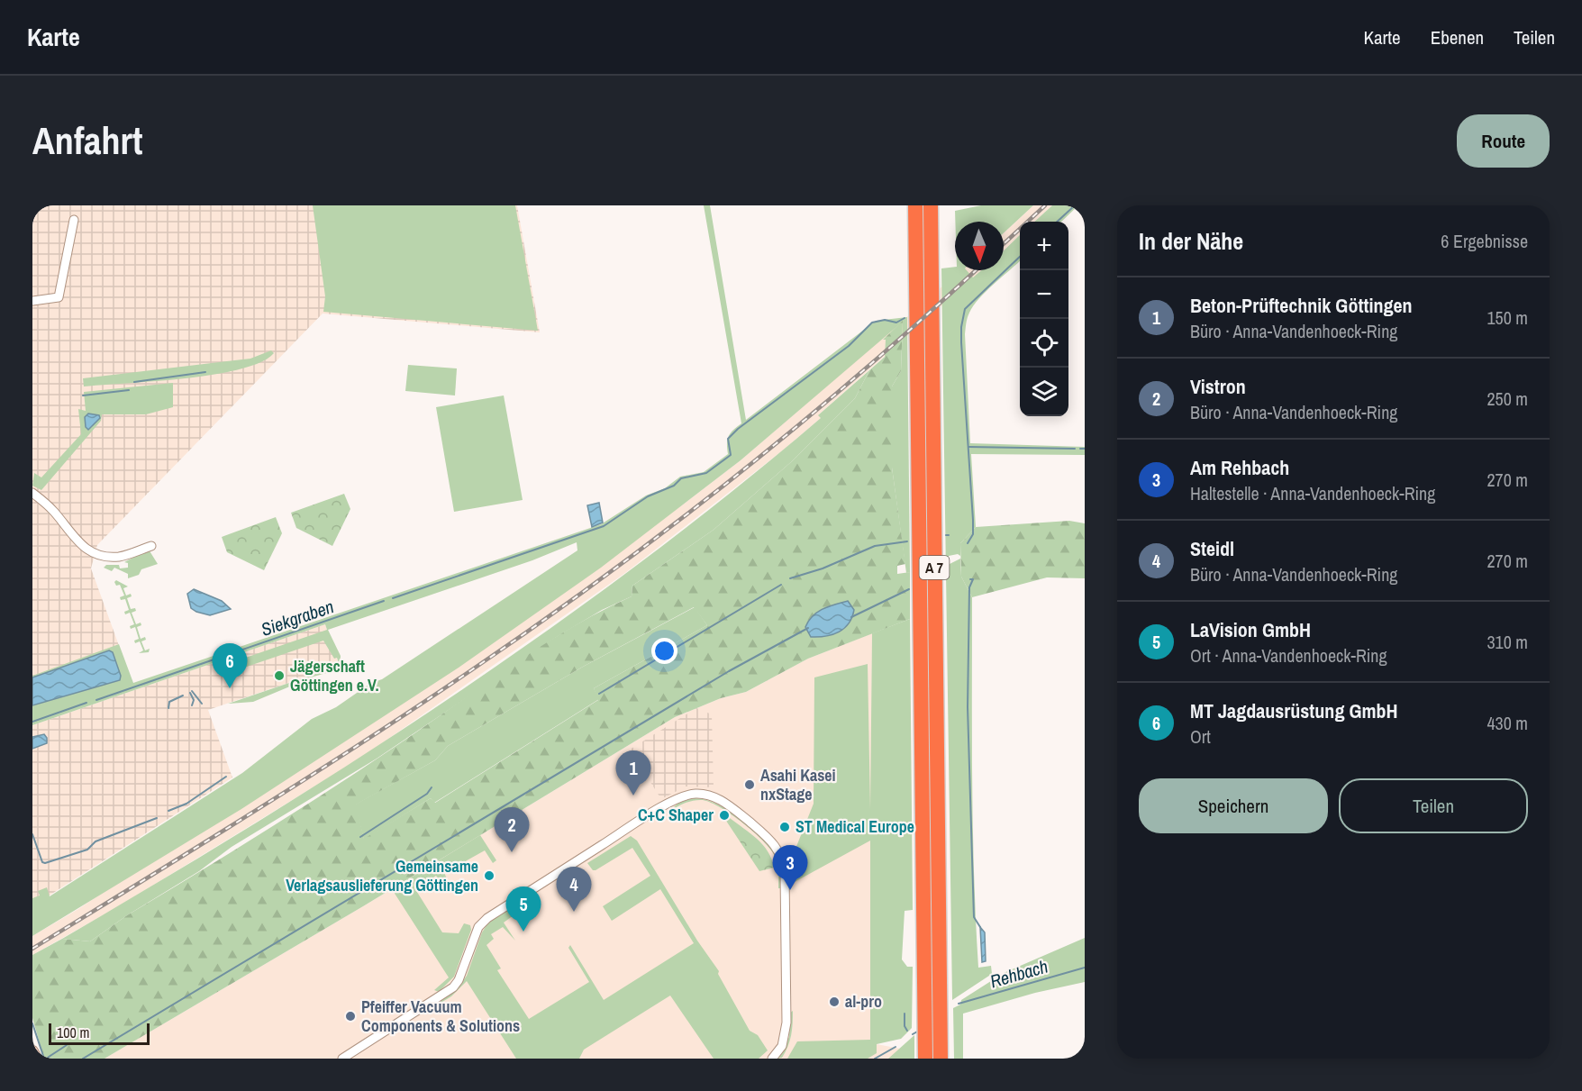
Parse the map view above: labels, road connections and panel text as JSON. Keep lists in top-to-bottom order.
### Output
{
  "streets": {
    "highway": ["A 7"]
  },
  "water": ["Siekgraben", "Rehbach"],
  "places": [
    "Jägerschaft Göttingen e.V.",
    "Asahi Kasei nxStage",
    "C+C Shaper",
    "ST Medical Europe",
    "Gemeinsame Verlagsauslieferung Göttingen",
    "al-pro",
    "Pfeiffer Vacuum Components & Solutions"
  ],
  "scale_bar": "100 m",
  "north": "bottom",
  "page": {
    "header": "Karte",
    "nav": ["Karte", "Ebenen", "Teilen"],
    "buttons": [
      "Route",
      ["Speichern", "Teilen"]
    ],
    "title": "Anfahrt",
    "heading": ["In der Nähe", "6 Ergebnisse"],
    "map_buttons": ["+", "−"],
    "list": [
      {
        "mark": "1",
        "name": "Beton-Prüftechnik Göttingen",
        "note": "Büro · Anna-Vandenhoeck-Ring",
        "value": "150 m"
      },
      {
        "mark": "2",
        "name": "Vistron",
        "note": "Büro · Anna-Vandenhoeck-Ring",
        "value": "250 m"
      },
      {
        "mark": "3",
        "name": "Am Rehbach",
        "note": "Haltestelle · Anna-Vandenhoeck-Ring",
        "value": "270 m"
      },
      {
        "mark": "4",
        "name": "Steidl",
        "note": "Büro · Anna-Vandenhoeck-Ring",
        "value": "270 m"
      },
      {
        "mark": "5",
        "name": "LaVision GmbH",
        "note": "Ort · Anna-Vandenhoeck-Ring",
        "value": "310 m"
      },
      {
        "mark": "6",
        "name": "MT Jagdausrüstung GmbH",
        "note": "Ort",
        "value": "430 m"
      }
    ],
    "pins": [
      "6",
      "1",
      "2",
      "3",
      "4",
      "5"
    ],
    "scale": "100 m"
  }
}
